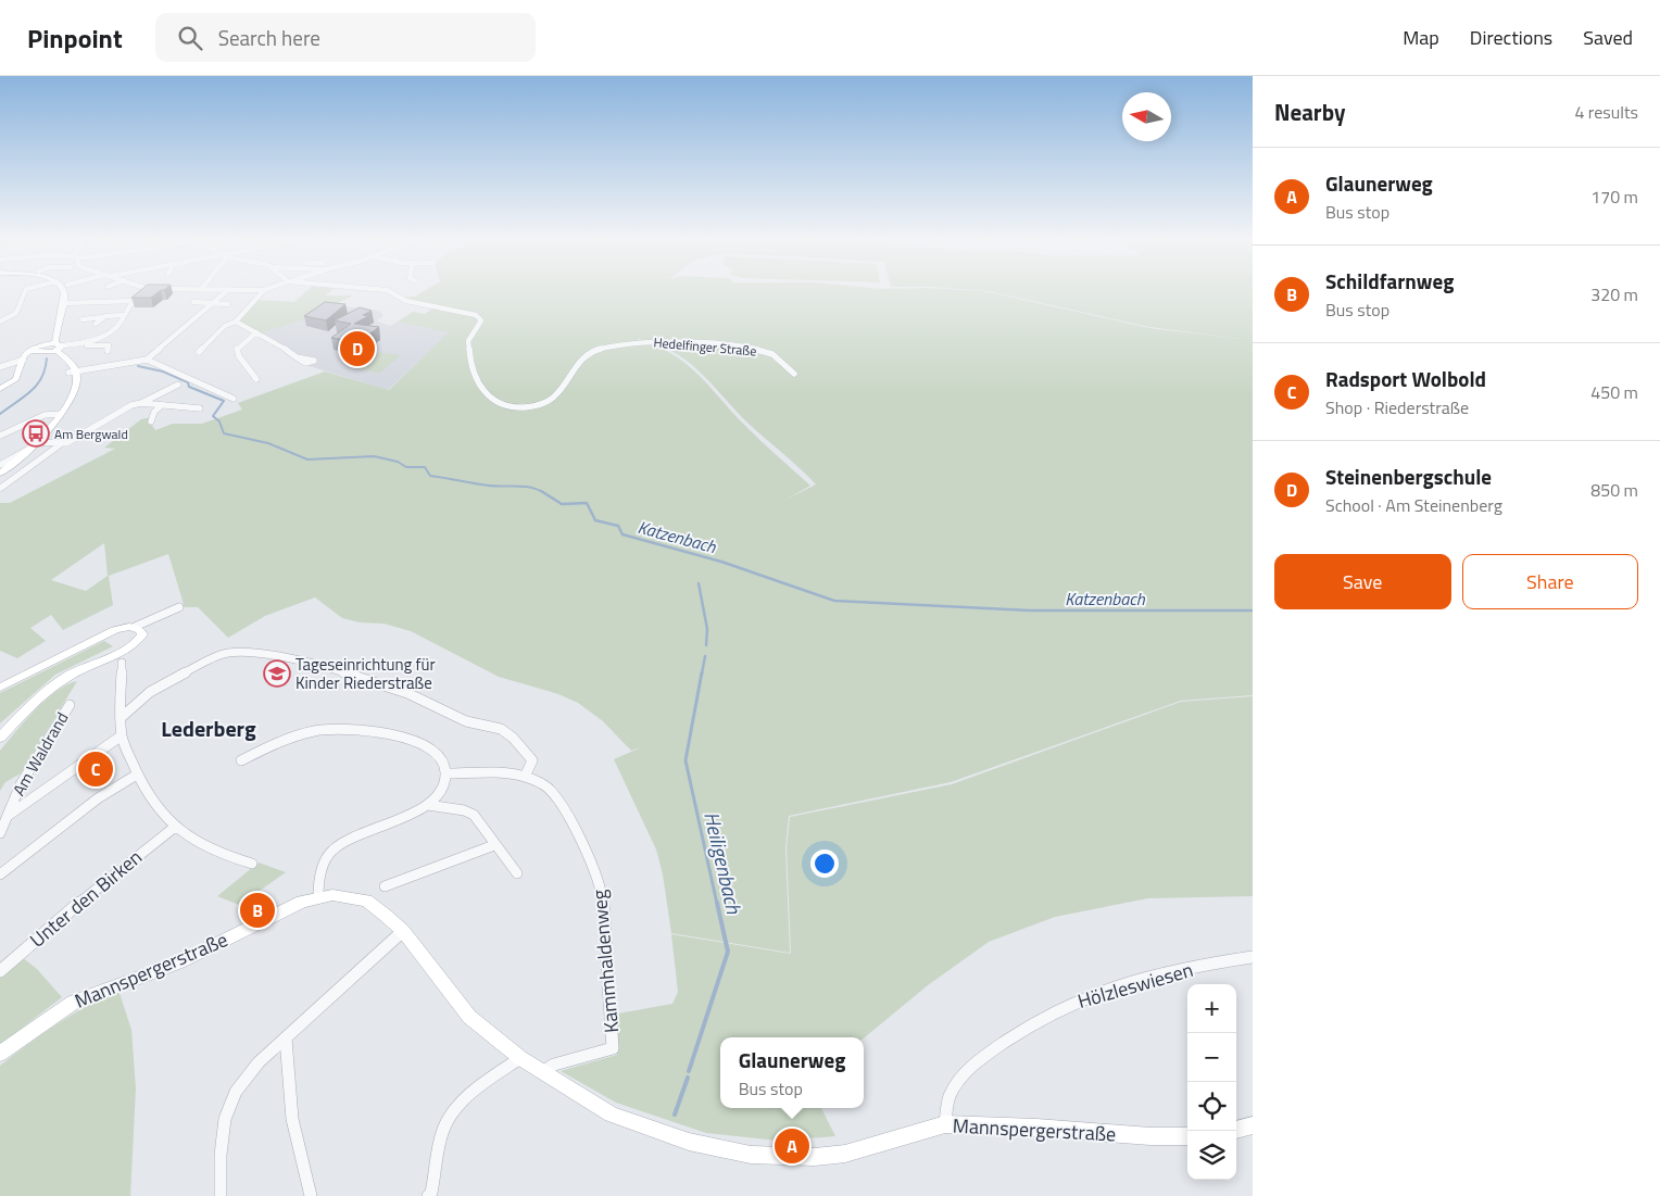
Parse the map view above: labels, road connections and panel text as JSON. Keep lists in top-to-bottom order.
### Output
{
  "streets": {
    "main road": ["Mannspergerstraße"],
    "street": [
      "Hedelfinger Straße",
      "Am Waldrand",
      "Unter den Birken",
      "Kammhaldenweg",
      "Hölzleswiesen"
    ]
  },
  "crossings": [
    ["Kammhaldenweg", "Mannspergerstraße"],
    ["Mannspergerstraße", "Hölzleswiesen"]
  ],
  "districts": ["Lederberg"],
  "water": ["Katzenbach", "Heiligenbach"],
  "places": {
    "bus stop": ["Am Bergwald"],
    "school or university": ["Tageseinrichtung für Kinder Riederstraße"]
  },
  "north": "left",
  "page": {
    "header": "Pinpoint",
    "search": "Search here",
    "nav": ["Map", "Directions", "Saved"],
    "heading": ["Nearby", "4 results"],
    "list": [
      {
        "mark": "A",
        "name": "Glaunerweg",
        "note": "Bus stop",
        "value": "170 m"
      },
      {
        "mark": "B",
        "name": "Schildfarnweg",
        "note": "Bus stop",
        "value": "320 m"
      },
      {
        "mark": "C",
        "name": "Radsport Wolbold",
        "note": "Shop · Riederstraße",
        "value": "450 m"
      },
      {
        "mark": "D",
        "name": "Steinenbergschule",
        "note": "School · Am Steinenberg",
        "value": "850 m"
      }
    ],
    "pins": [
      "D",
      "C",
      "B",
      "A"
    ],
    "buttons": ["Save", "Share"],
    "map_buttons": ["+", "−"],
    "popup": ["Glaunerweg", "Bus stop"]
  }
}
